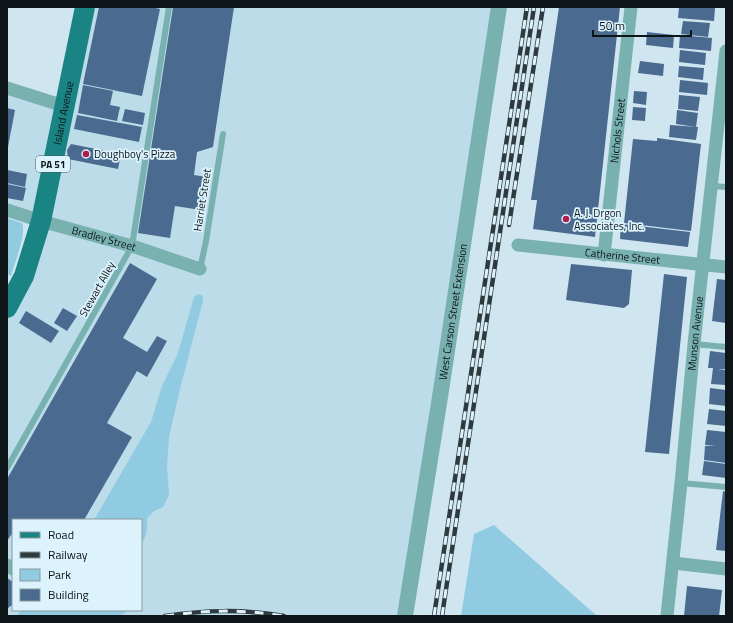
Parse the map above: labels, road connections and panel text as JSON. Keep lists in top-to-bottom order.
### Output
{
  "streets": {
    "main road": ["Island Avenue", "PA 51"],
    "street": [
      "Nichols Street",
      "Bradley Street",
      "Catherine Street",
      "West Carson Street Extension",
      "Munson Avenue"
    ],
    "lane": ["Harriet Street", "Stewart Alley"]
  },
  "crossings": [
    ["Island Avenue", "Bradley Street"],
    ["Nichols Street", "Catherine Street"],
    ["Harriet Street", "Bradley Street"],
    ["Bradley Street", "Stewart Alley"],
    ["Catherine Street", "Munson Avenue"]
  ],
  "places": ["Doughboy's Pizza", "A. J. Drgon Associates, Inc."],
  "legend": [
    "Road",
    "Railway",
    "Park",
    "Building"
  ],
  "scale_bar": "50 m"
}
